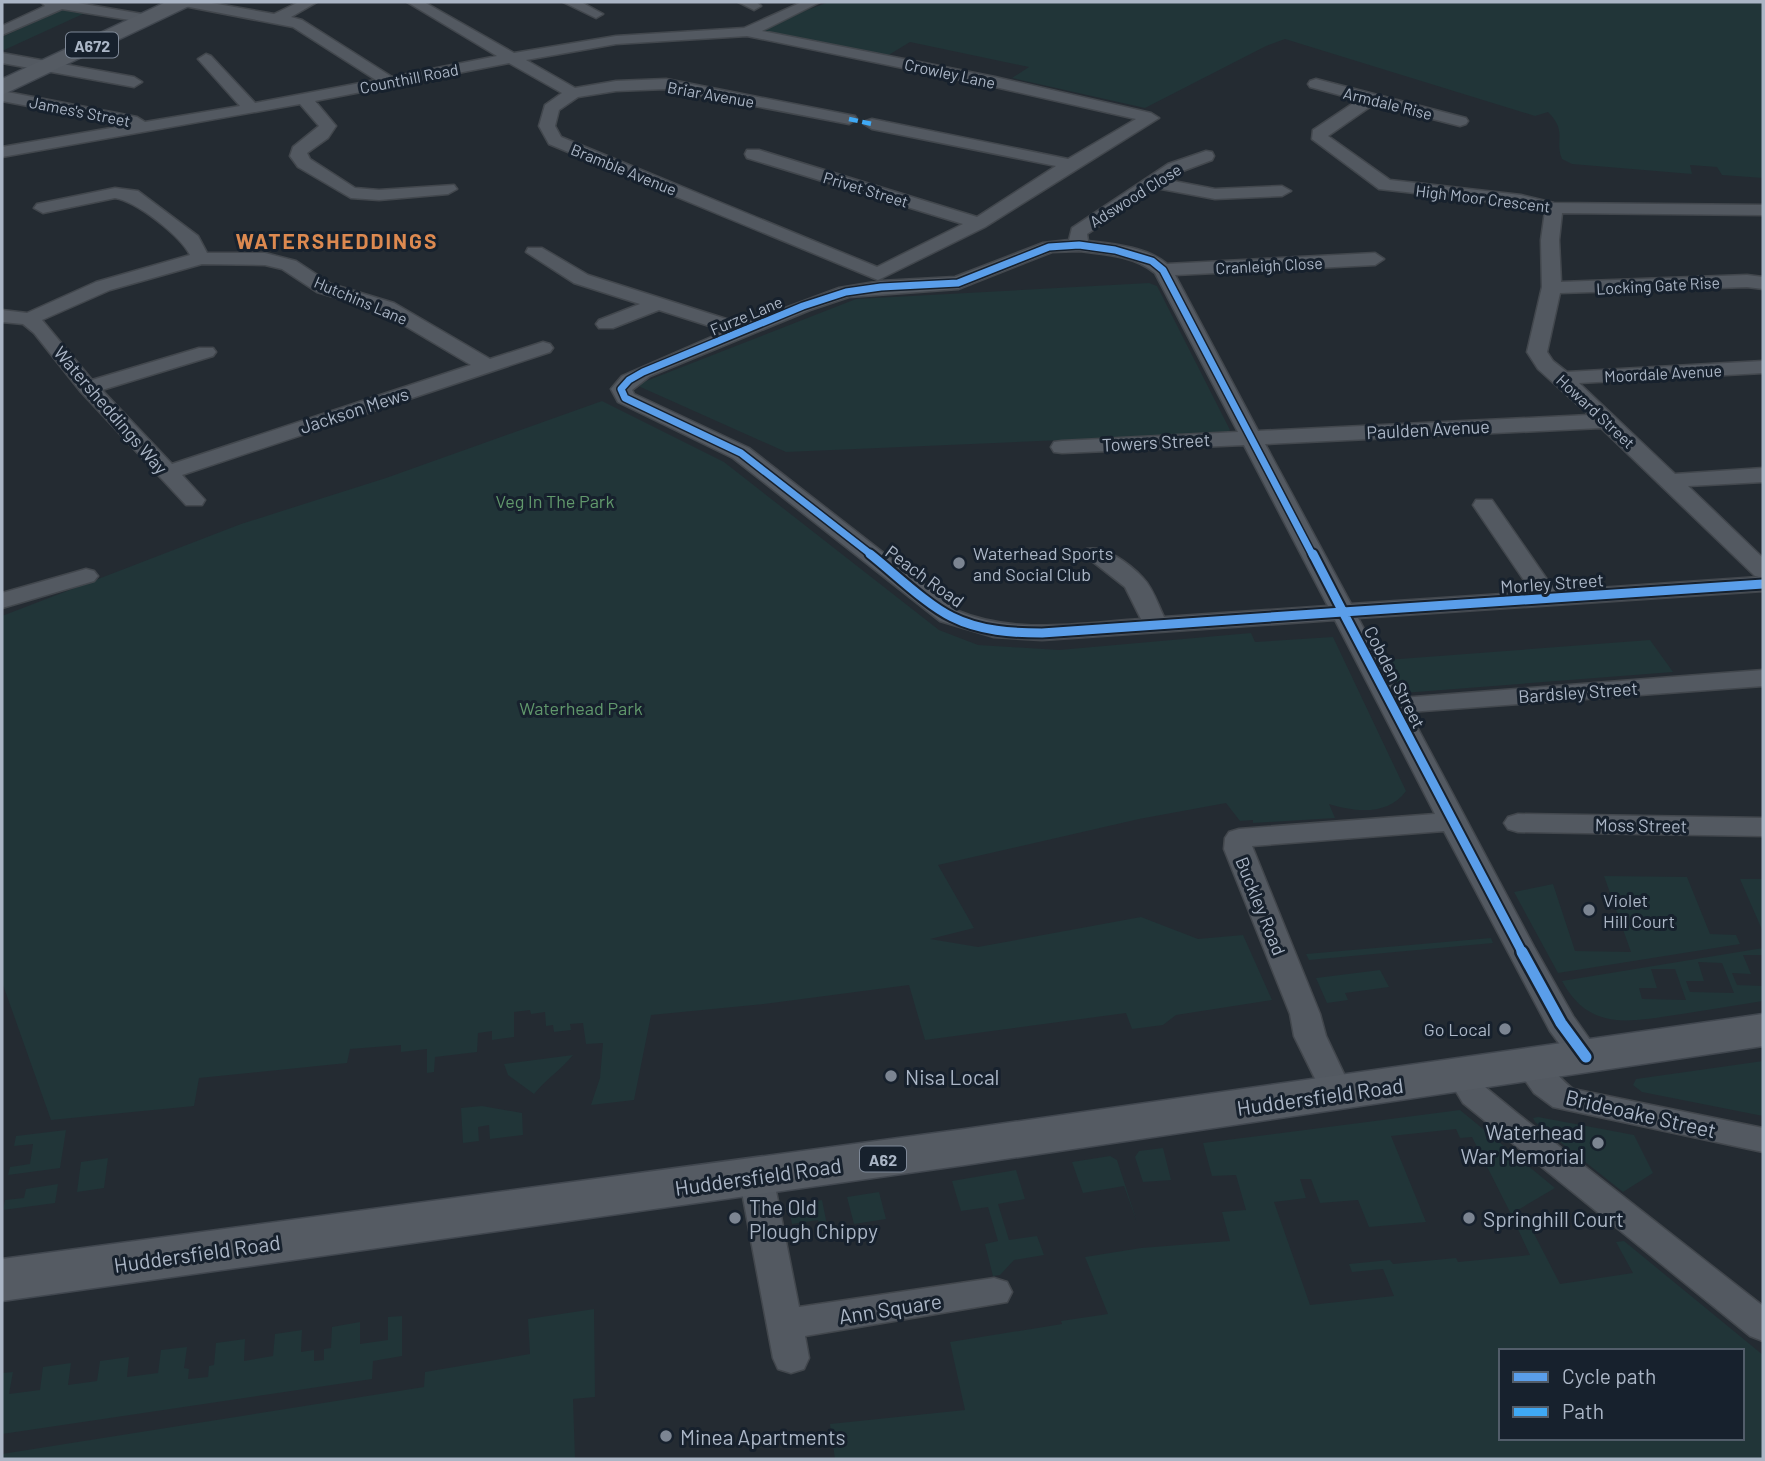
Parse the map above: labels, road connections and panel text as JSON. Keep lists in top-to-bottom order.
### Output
{
  "streets": {
    "main road": ["A672", "Huddersfield Road", "A62"],
    "street": [
      "Crowley Lane",
      "Counthill Road",
      "Briar Avenue",
      "Armdale Rise",
      "James's Street",
      "Bramble Avenue",
      "Privet Street",
      "Adswood Close",
      "High Moor Crescent",
      "Cranleigh Close",
      "Locking Gate Rise",
      "Hutchins Lane",
      "Furze Lane",
      "Moordale Avenue",
      "Watersheddings Way",
      "Jackson Mews",
      "Howard Street",
      "Paulden Avenue",
      "Towers Street",
      "Peach Road",
      "Morley Street",
      "Cobden Street",
      "Bardsley Street",
      "Moss Street",
      "Buckley Road",
      "Brideoake Street",
      "Ann Square"
    ]
  },
  "crossings": [
    ["Crowley Lane", "Counthill Road"],
    ["Crowley Lane", "Furze Lane"],
    ["Counthill Road", "James's Street"],
    ["Briar Avenue", "Bramble Avenue"],
    ["Armdale Rise", "High Moor Crescent"],
    ["Bramble Avenue", "Furze Lane"],
    ["Privet Street", "Furze Lane"],
    ["High Moor Crescent", "Howard Street"],
    ["Cranleigh Close", "Cobden Street"],
    ["Locking Gate Rise", "Howard Street"],
    ["Hutchins Lane", "Watersheddings Way"],
    ["Hutchins Lane", "Jackson Mews"],
    ["Furze Lane", "Peach Road"],
    ["Moordale Avenue", "Howard Street"],
    ["Watersheddings Way", "Jackson Mews"],
    ["Howard Street", "Paulden Avenue"],
    ["Paulden Avenue", "Towers Street"],
    ["Paulden Avenue", "Cobden Street"],
    ["Towers Street", "Cobden Street"],
    ["Peach Road", "Morley Street"],
    ["Peach Road", "Cobden Street"],
    ["Morley Street", "Cobden Street"],
    ["Cobden Street", "Bardsley Street"],
    ["Cobden Street", "Buckley Road"],
    ["Cobden Street", "Huddersfield Road"],
    ["Buckley Road", "Huddersfield Road"],
    ["Huddersfield Road", "Brideoake Street"],
    ["Huddersfield Road", "Ann Square"]
  ],
  "districts": ["WATERSHEDDINGS"],
  "parks": ["Veg In The Park", "Waterhead Park"],
  "places": [
    "Waterhead Sports and Social Club",
    "Violet Hill Court",
    "Go Local",
    "Nisa Local",
    "Waterhead War Memorial",
    "The Old Plough Chippy",
    "Springhill Court",
    "Minea Apartments"
  ],
  "legend": ["Cycle path", "Path"]
}
